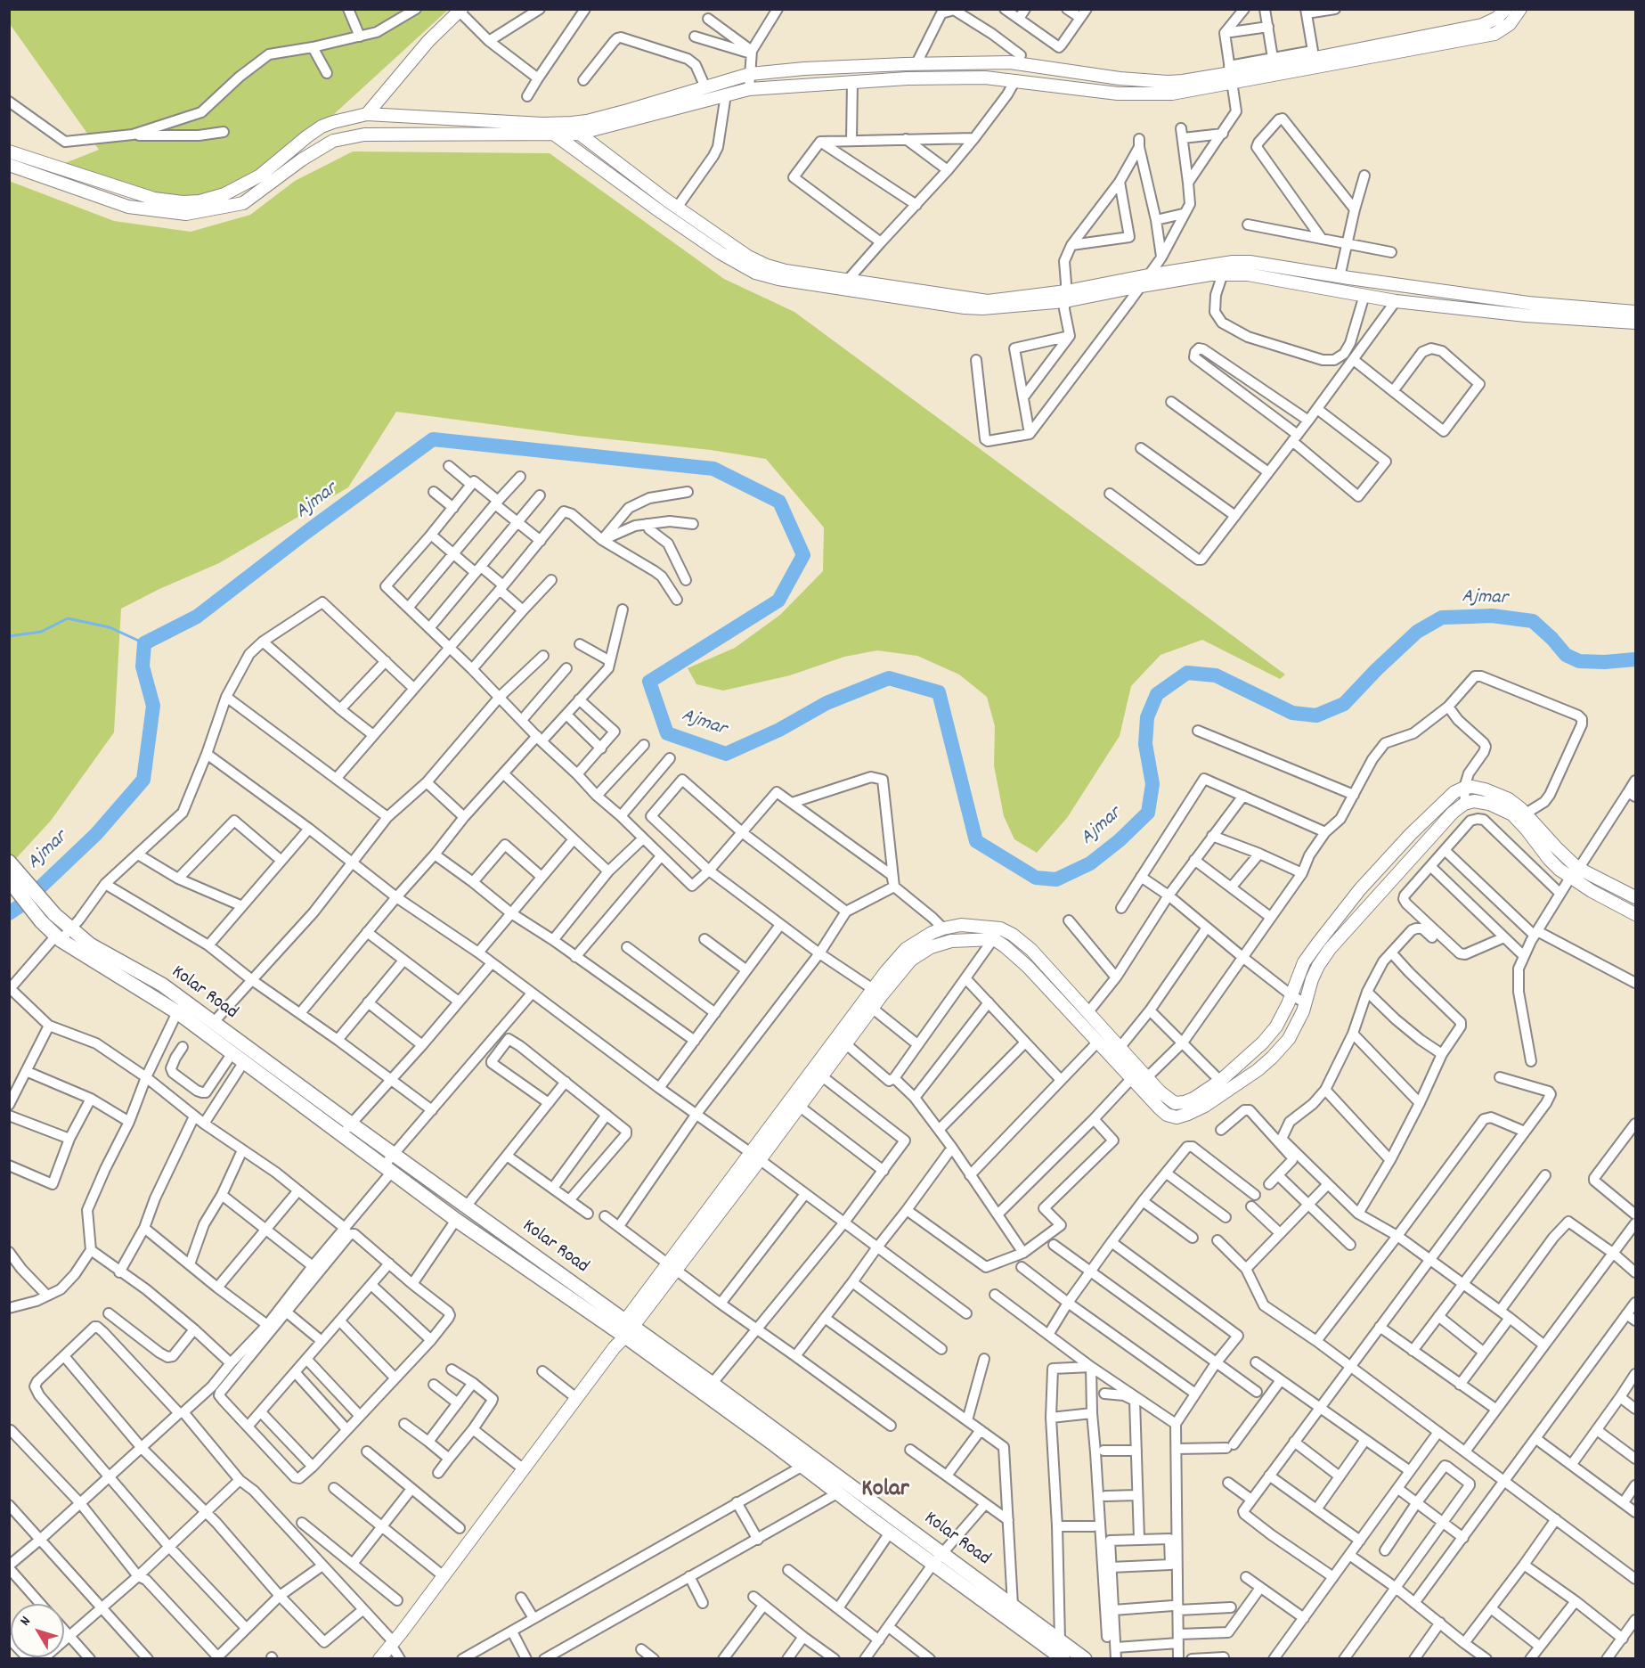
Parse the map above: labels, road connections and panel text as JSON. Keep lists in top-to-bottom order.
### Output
{
  "streets": {
    "main road": ["Kolar Road"]
  },
  "districts": ["Kolar"],
  "water": ["Ajmar"],
  "north": "top left"
}
